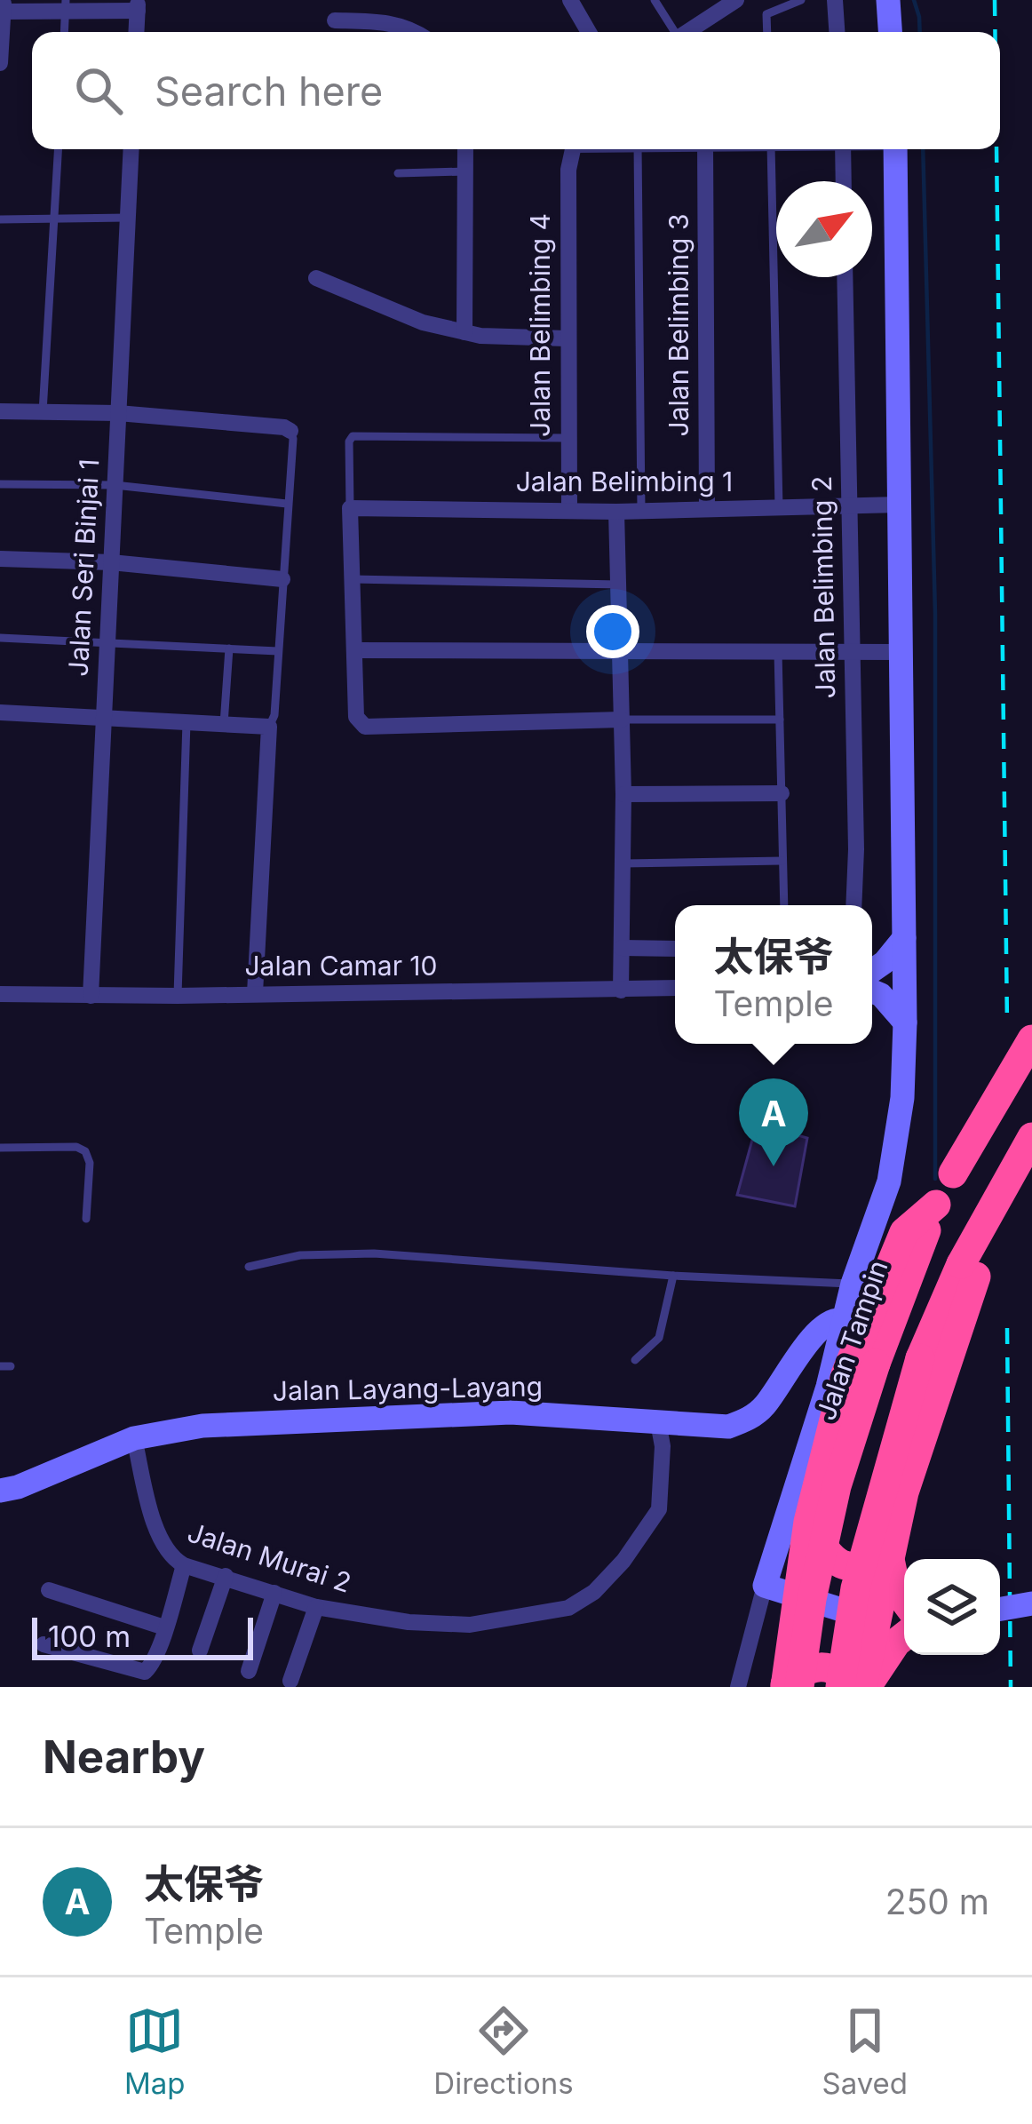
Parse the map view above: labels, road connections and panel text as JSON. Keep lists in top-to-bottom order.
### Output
{
  "streets": {
    "highway": ["Jalan Tampin"],
    "main road": ["Jalan Layang-Layang"],
    "street": [
      "Jalan Belimbing 4",
      "Jalan Belimbing 3",
      "Jalan Belimbing 1",
      "Jalan Seri Binjai 1",
      "Jalan Belimbing 2",
      "Jalan Camar 10",
      "Jalan Murai 2"
    ]
  },
  "crossings": [
    ["Jalan Belimbing 4", "Jalan Belimbing 1"],
    ["Jalan Belimbing 3", "Jalan Belimbing 1"],
    ["Jalan Belimbing 1", "Jalan Belimbing 2"],
    ["Jalan Seri Binjai 1", "Jalan Camar 10"],
    ["Jalan Layang-Layang", "Jalan Murai 2"]
  ],
  "scale_bar": "100 m",
  "north": "top right",
  "page": {
    "search": "Search here",
    "popup": ["太保爷", "Temple"],
    "pins": "A",
    "scale": "100 m",
    "heading": "Nearby",
    "list": [
      {
        "mark": "A",
        "name": "太保爷",
        "note": "Temple",
        "value": "250 m"
      }
    ],
    "nav": ["Map", "Directions", "Saved"]
  }
}
